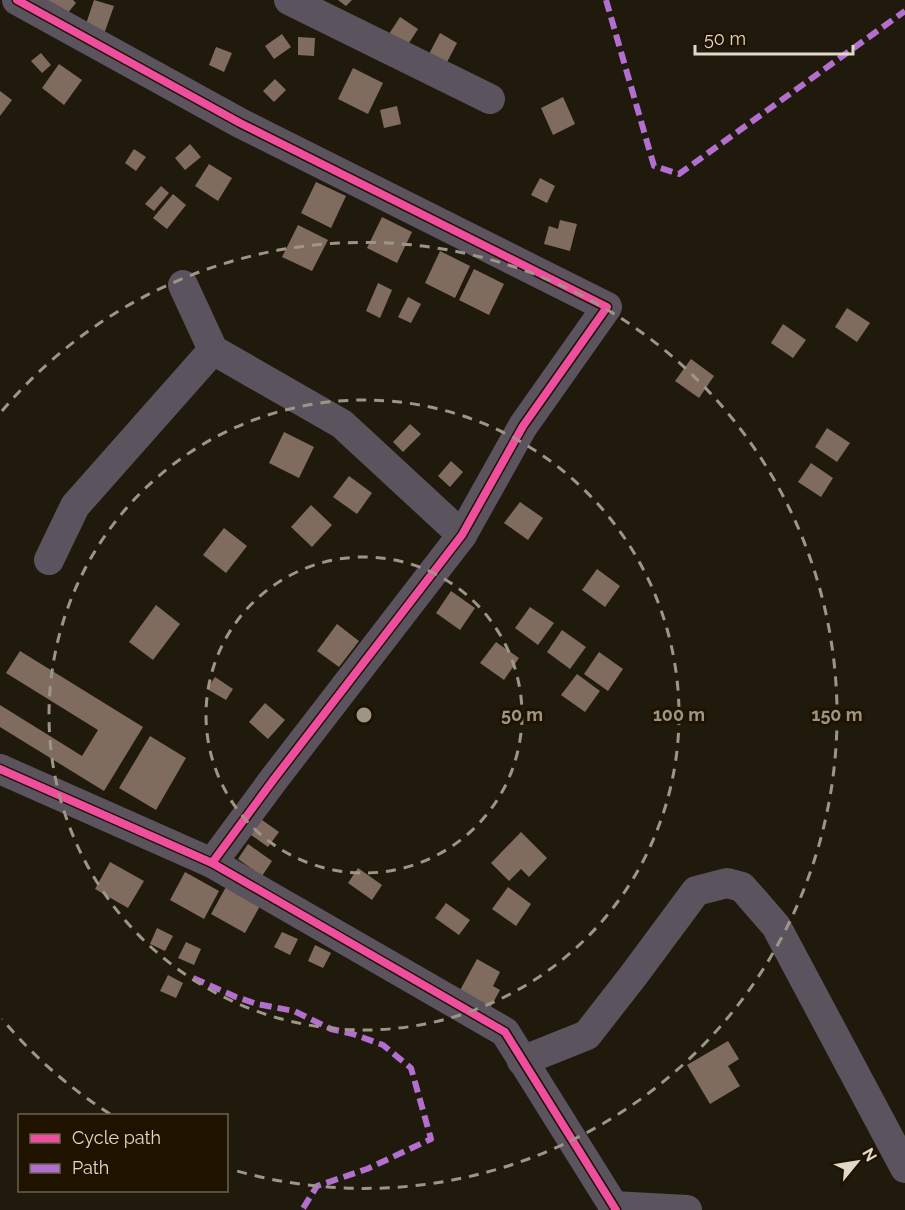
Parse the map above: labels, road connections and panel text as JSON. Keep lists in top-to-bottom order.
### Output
{
  "legend": ["Cycle path", "Path"],
  "scale_bar": "50 m",
  "north": "top right",
  "rings": ["50 m", "100 m", "150 m"]
}
